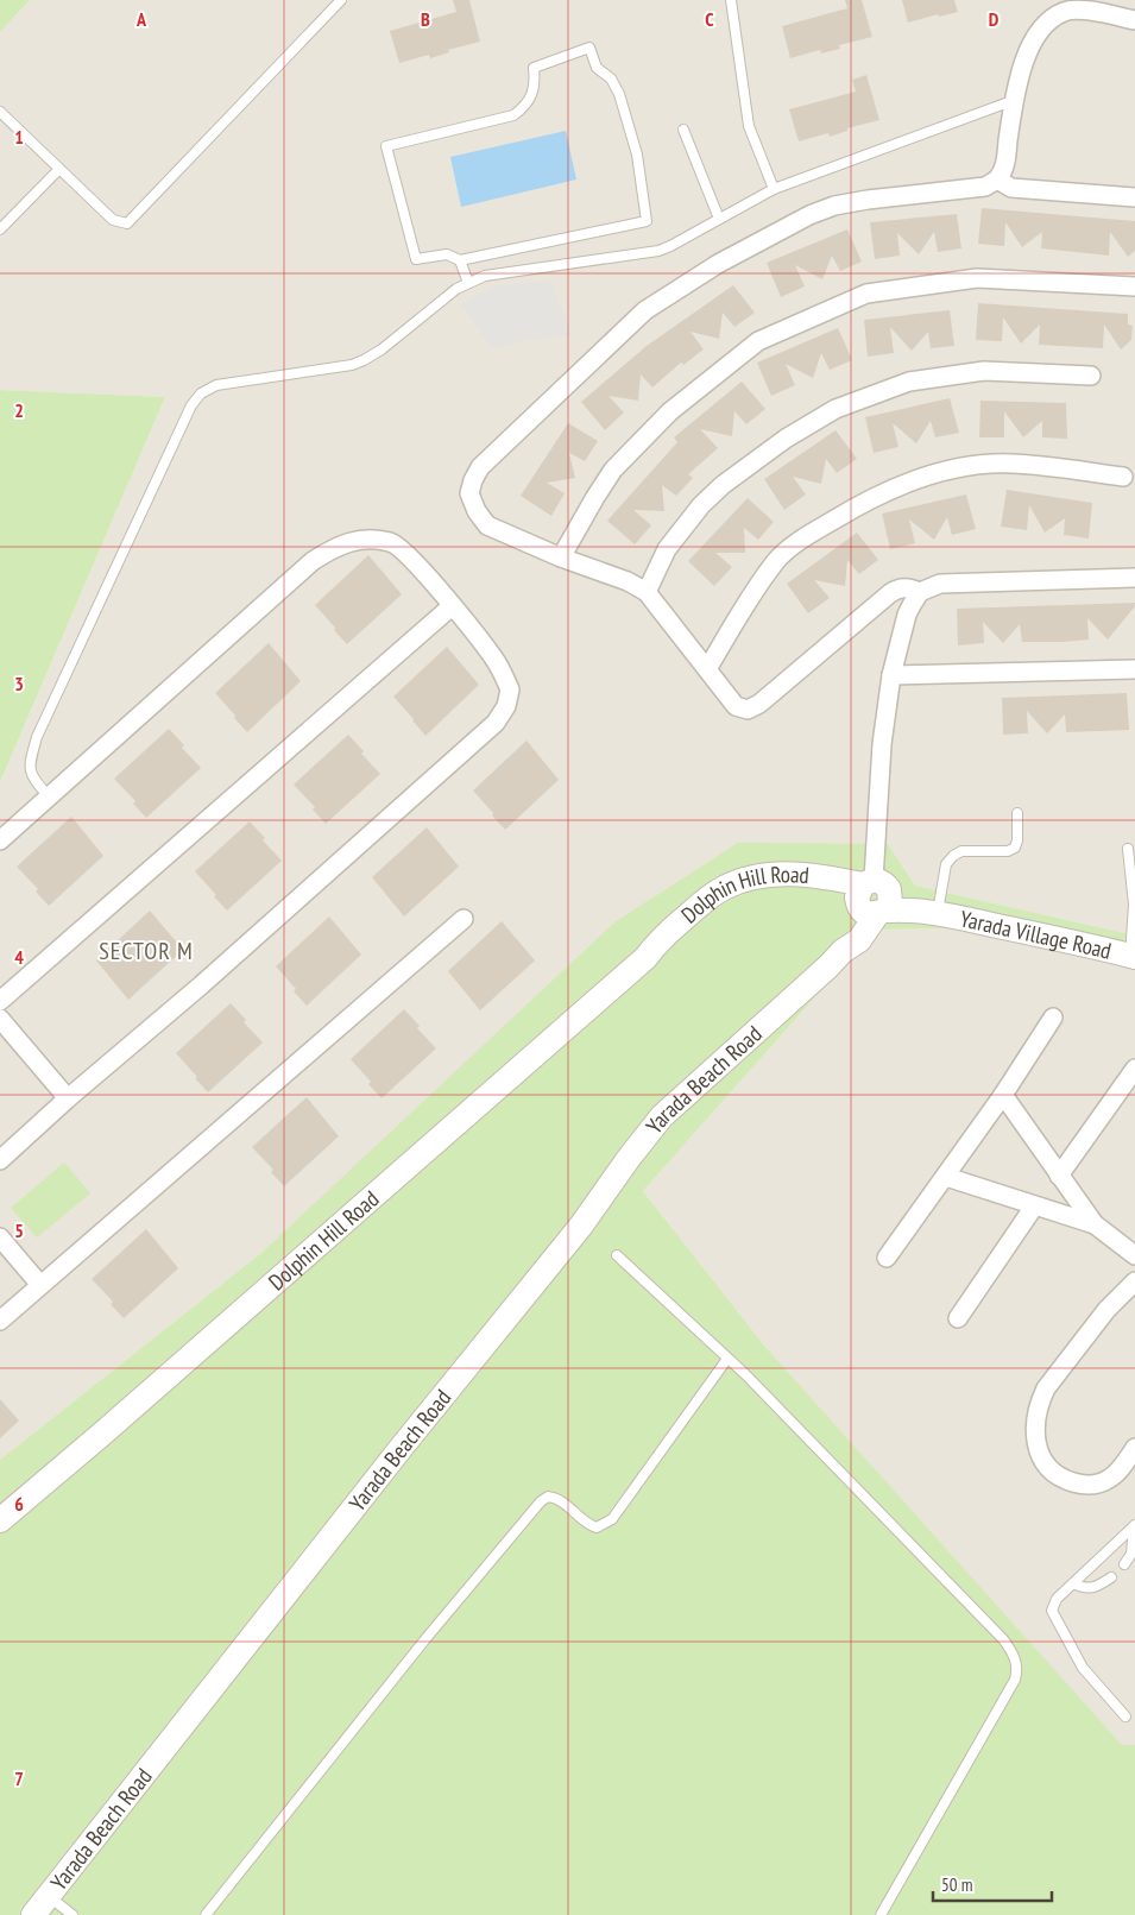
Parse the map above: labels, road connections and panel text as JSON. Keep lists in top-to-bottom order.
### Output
{
  "streets": {
    "street": ["Dolphin Hill Road", "Yarada Village Road", "Yarada Beach Road"]
  },
  "crossings": [
    ["Dolphin Hill Road", "Yarada Village Road"],
    ["Dolphin Hill Road", "Yarada Beach Road"],
    ["Yarada Village Road", "Yarada Beach Road"]
  ],
  "districts": ["SECTOR M"],
  "scale_bar": "50 m",
  "grid": {
    "columns": [
      "A",
      "B",
      "C",
      "D"
    ],
    "rows": [
      "1",
      "2",
      "3",
      "4",
      "5",
      "6",
      "7"
    ]
  }
}
